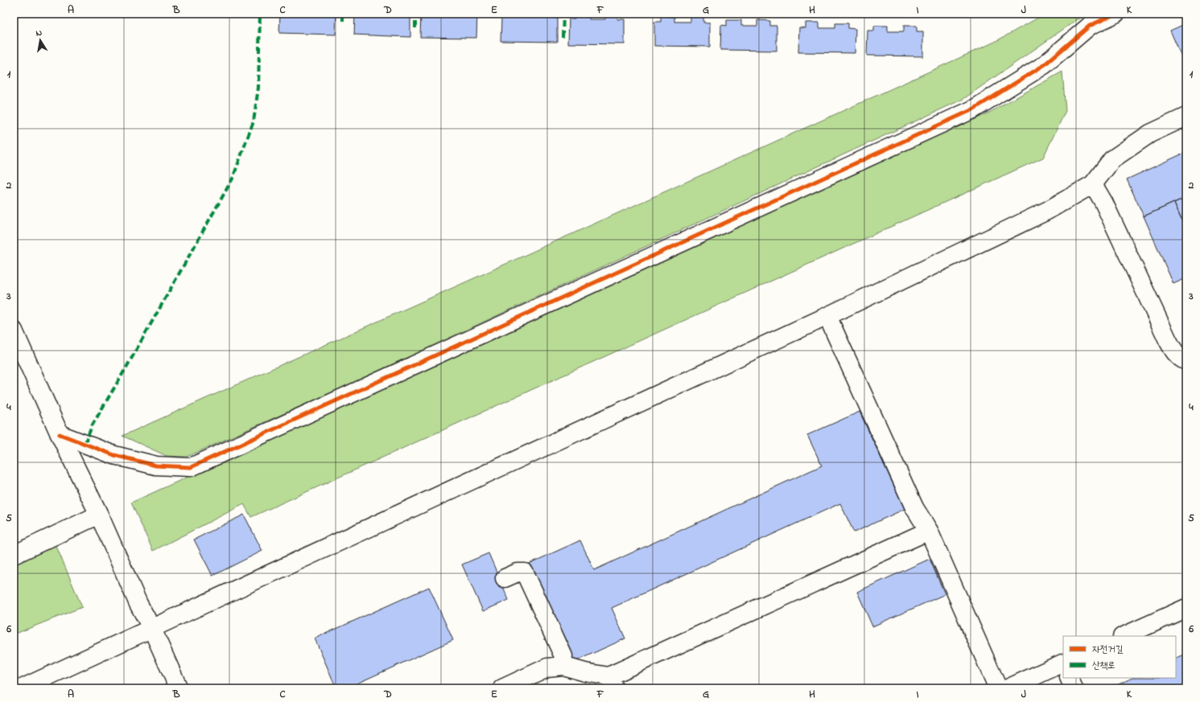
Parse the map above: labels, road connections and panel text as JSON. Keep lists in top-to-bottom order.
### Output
{
  "legend": ["자전거길", "산책로"],
  "north": "top",
  "grid": {
    "columns": [
      "A",
      "B",
      "C",
      "D",
      "E",
      "F",
      "G",
      "H",
      "I",
      "J",
      "K"
    ],
    "rows": [
      "1",
      "2",
      "3",
      "4",
      "5",
      "6"
    ]
  }
}
